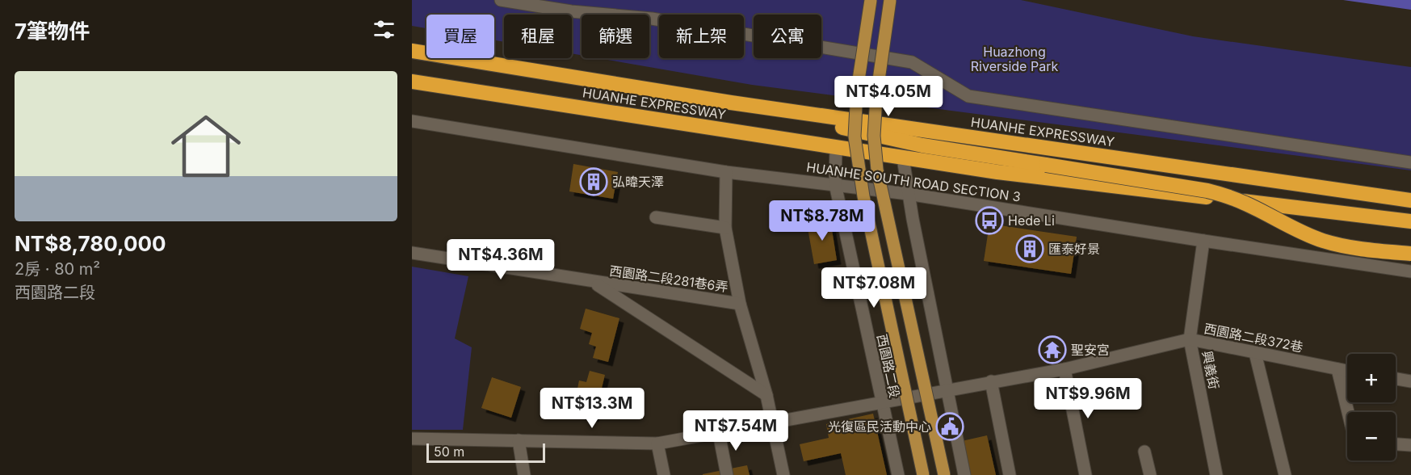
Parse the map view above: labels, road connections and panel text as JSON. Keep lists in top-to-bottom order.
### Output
{
  "streets": {
    "highway": ["HUANHE EXPRESSWAY"],
    "street": [
      "HUANHE SOUTH ROAD SECTION 3",
      "西園路二段281巷6弄",
      "西園路二段372巷",
      "西園路二段",
      "興義街"
    ]
  },
  "crossings": [
    ["HUANHE EXPRESSWAY", "西園路二段"],
    ["HUANHE SOUTH ROAD SECTION 3", "西園路二段281巷6弄"],
    ["HUANHE SOUTH ROAD SECTION 3", "西園路二段"],
    ["HUANHE SOUTH ROAD SECTION 3", "興義街"],
    ["西園路二段281巷6弄", "西園路二段372巷"],
    ["西園路二段372巷", "西園路二段"],
    ["西園路二段372巷", "興義街"]
  ],
  "parks": ["Huazhong Riverside Park"],
  "places": {
    "building": ["弘暐天澤", "匯泰好景"],
    "bus stop": ["Hede Li"],
    "temple": ["聖安宮"],
    "public building": ["光復區民活動中心"]
  },
  "scale_bar": "50 m",
  "page": {
    "heading": "7筆物件",
    "chip": [
      "買屋",
      "租屋",
      "篩選",
      "新上架",
      "公寓"
    ],
    "list": [
      {
        "name": "NT$8,780,000",
        "note": "2房 · 80 m² · 西園路二段"
      }
    ],
    "price": [
      "NT$4.05M",
      "NT$8.78M",
      "NT$4.36M",
      "NT$7.08M",
      "NT$9.96M",
      "NT$13.3M",
      "NT$7.54M"
    ],
    "map_buttons": ["+", "−"],
    "scale": "50 m"
  }
}
